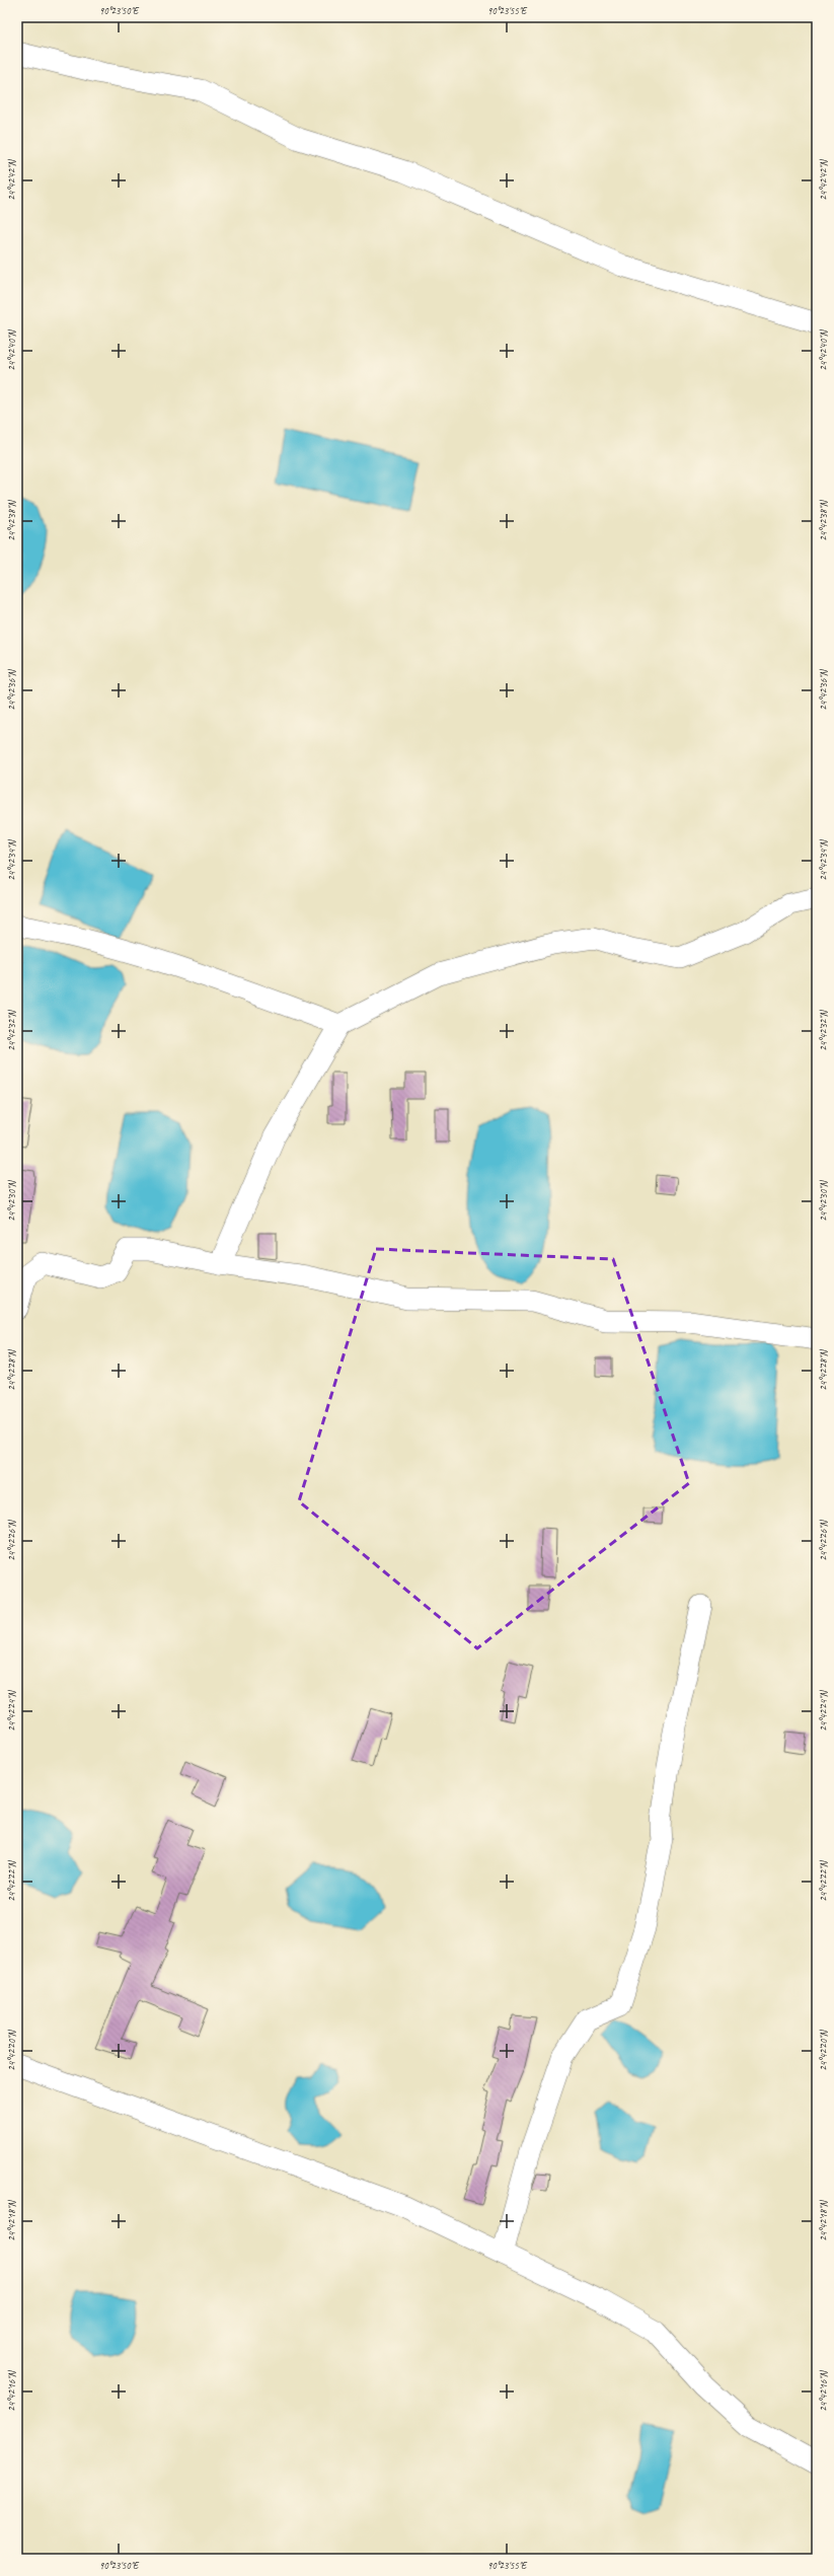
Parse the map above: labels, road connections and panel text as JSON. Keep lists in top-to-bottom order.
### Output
{
  "coordinates": [
    "90°23'50\"E",
    "90°23'55\"E",
    "24°42'42\"N",
    "24°42'40\"N",
    "24°42'38\"N",
    "24°42'36\"N",
    "24°42'34\"N",
    "24°42'32\"N",
    "24°42'30\"N",
    "24°42'28\"N",
    "24°42'26\"N",
    "24°42'24\"N",
    "24°42'22\"N",
    "24°42'20\"N",
    "24°42'18\"N",
    "24°42'16\"N"
  ]
}
